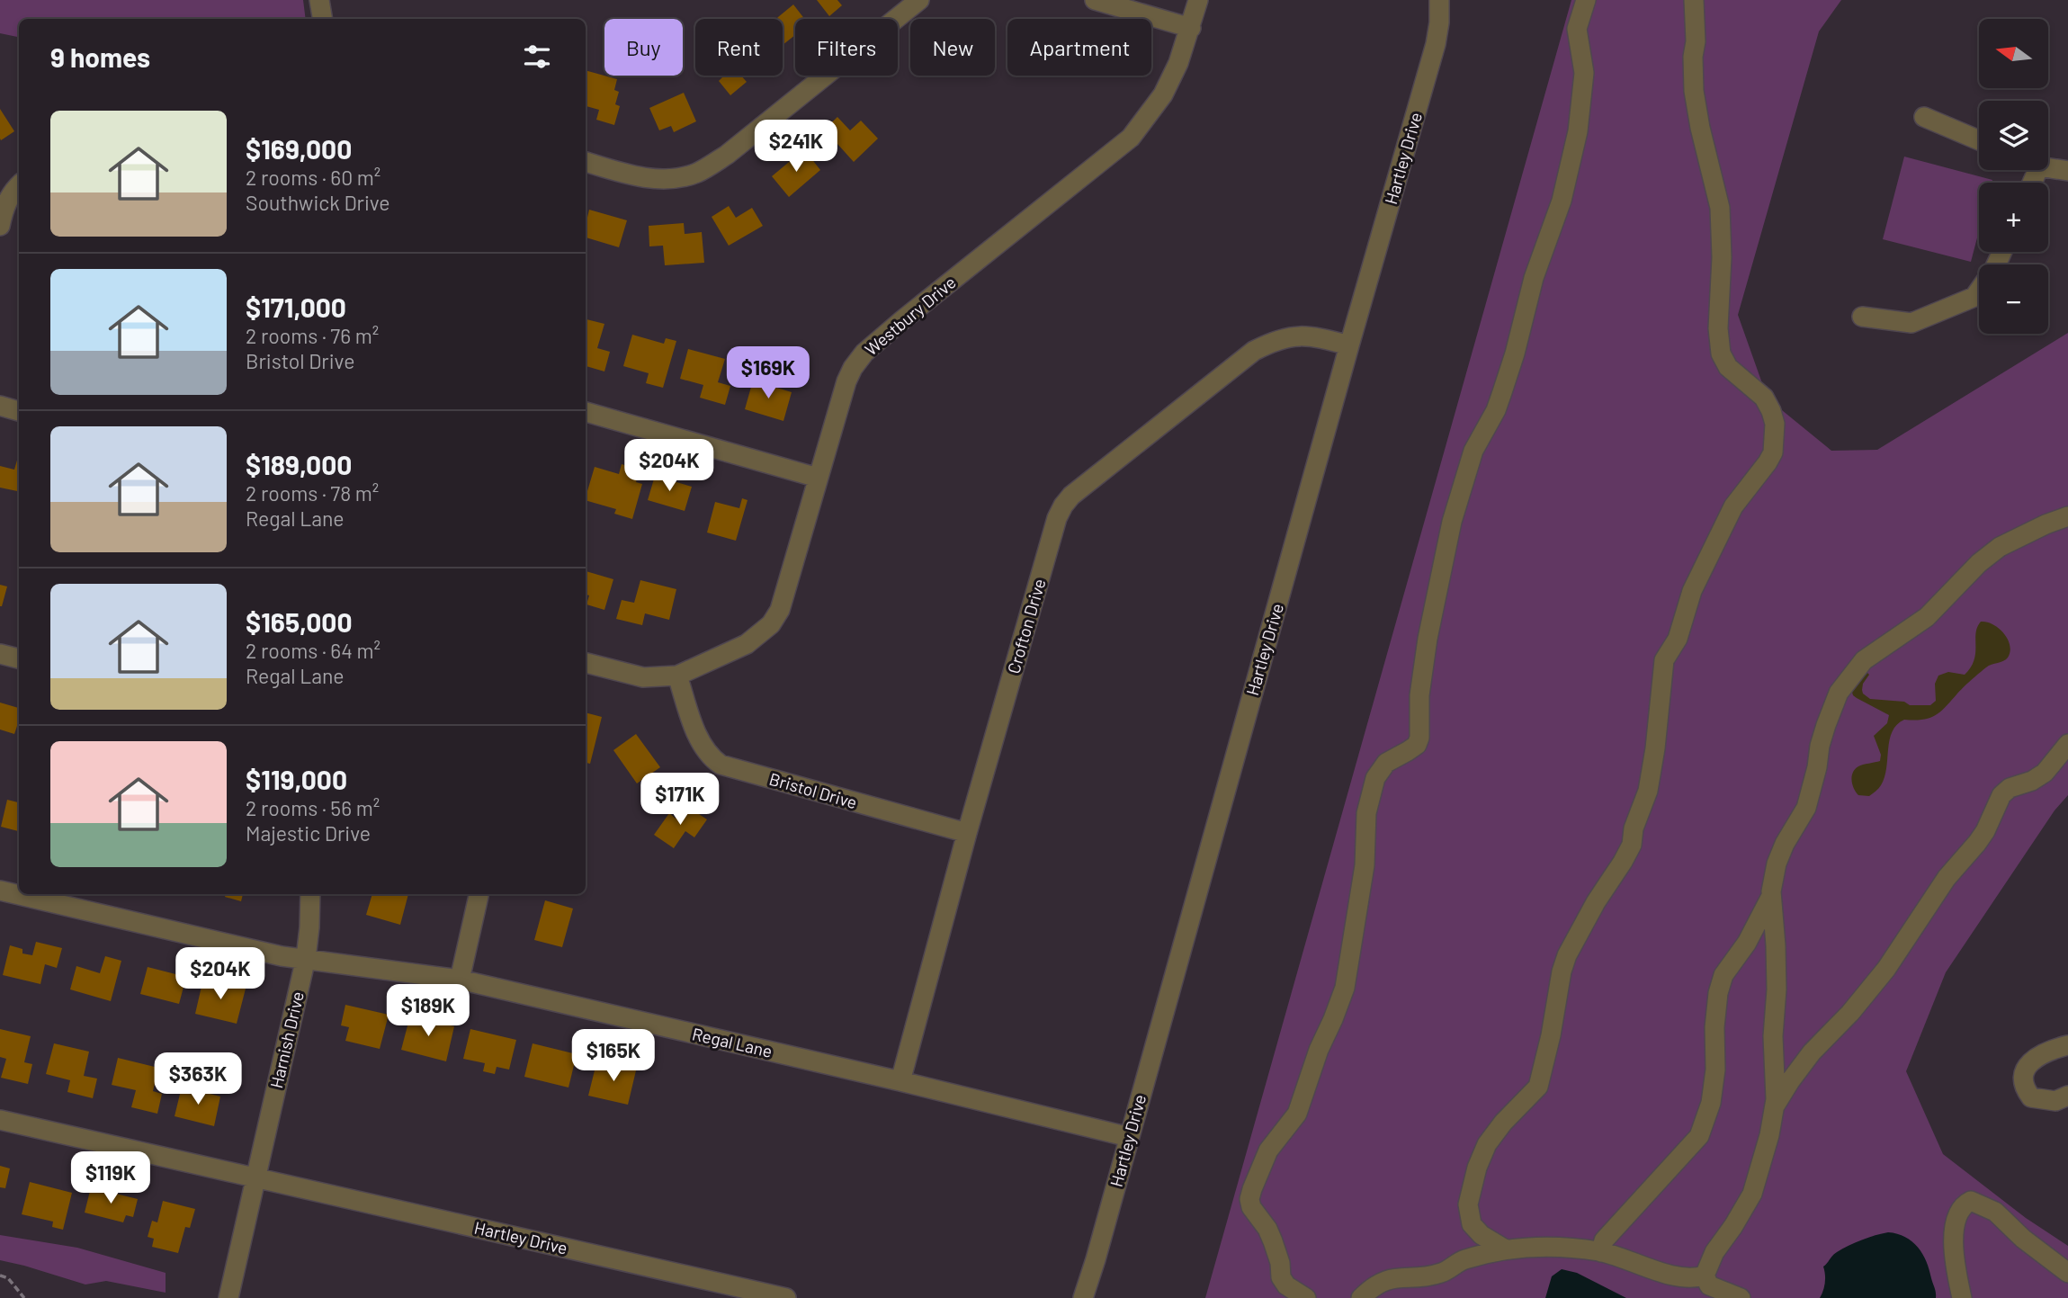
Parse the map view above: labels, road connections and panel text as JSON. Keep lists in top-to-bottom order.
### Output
{
  "streets": {
    "street": [
      "Hartley Drive",
      "Westbury Drive",
      "Crofton Drive",
      "Bristol Drive",
      "Harnish Drive",
      "Regal Lane"
    ]
  },
  "crossings": [
    ["Hartley Drive", "Crofton Drive"],
    ["Hartley Drive", "Harnish Drive"],
    ["Hartley Drive", "Regal Lane"],
    ["Westbury Drive", "Bristol Drive"],
    ["Crofton Drive", "Bristol Drive"],
    ["Crofton Drive", "Regal Lane"],
    ["Harnish Drive", "Regal Lane"]
  ],
  "north": "left",
  "page": {
    "map_buttons": ["+", "−"],
    "chip": [
      "Buy",
      "Rent",
      "Filters",
      "New",
      "Apartment"
    ],
    "heading": "9 homes",
    "list": [
      {
        "name": "$169,000",
        "note": "2 rooms · 60 m² · Southwick Drive"
      },
      {
        "name": "$171,000",
        "note": "2 rooms · 76 m² · Bristol Drive"
      },
      {
        "name": "$189,000",
        "note": "2 rooms · 78 m² · Regal Lane"
      },
      {
        "name": "$165,000",
        "note": "2 rooms · 64 m² · Regal Lane"
      },
      {
        "name": "$119,000",
        "note": "2 rooms · 56 m² · Majestic Drive"
      }
    ],
    "price": [
      "$241K",
      "$169K",
      "$204K",
      "$171K",
      "$204K",
      "$189K",
      "$165K",
      "$363K",
      "$119K"
    ]
  }
}
